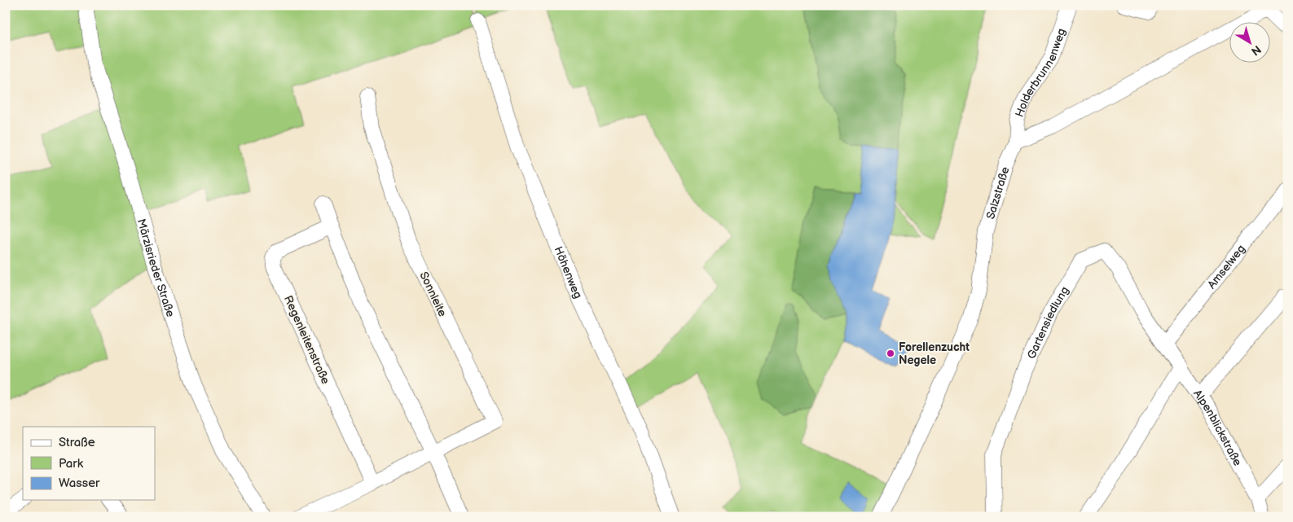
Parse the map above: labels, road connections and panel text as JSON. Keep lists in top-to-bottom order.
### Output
{
  "streets": {
    "street": [
      "Holderbrunnenweg",
      "Salzstraße",
      "Amselweg",
      "Märzisrieder Straße",
      "Höhenweg",
      "Sonnleite",
      "Gartensiedlung",
      "Regenleitenstraße",
      "Alpenblickstraße"
    ]
  },
  "crossings": [
    ["Holderbrunnenweg", "Salzstraße"],
    ["Amselweg", "Gartensiedlung"],
    ["Amselweg", "Alpenblickstraße"],
    ["Sonnleite", "Regenleitenstraße"],
    ["Gartensiedlung", "Alpenblickstraße"]
  ],
  "places": ["Forellenzucht Negele"],
  "legend": ["Straße", "Park", "Wasser"],
  "north": "bottom right"
}
